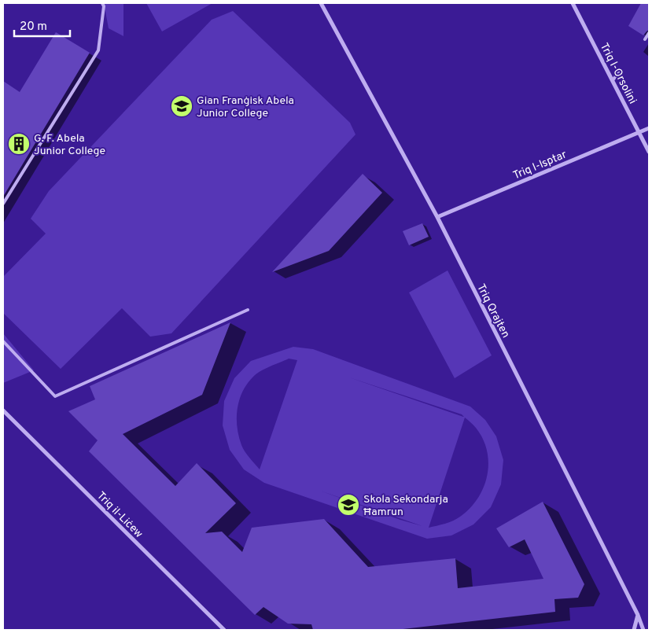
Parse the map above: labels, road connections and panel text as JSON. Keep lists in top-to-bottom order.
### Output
{
  "streets": {
    "street": [
      "Triq l-Orsolini",
      "Triq l-Isptar",
      "Triq Qrajten",
      "Triq il-Liċew"
    ]
  },
  "crossings": [
    ["Triq l-Orsolini", "Triq l-Isptar"],
    ["Triq l-Isptar", "Triq Qrajten"]
  ],
  "places": {
    "school or university": ["Gian Franġisk Abela Junior College", "Skola Sekondarja Ħamrun"],
    "building": ["G. F. Abela Junior College"]
  },
  "scale_bar": "20 m"
}
